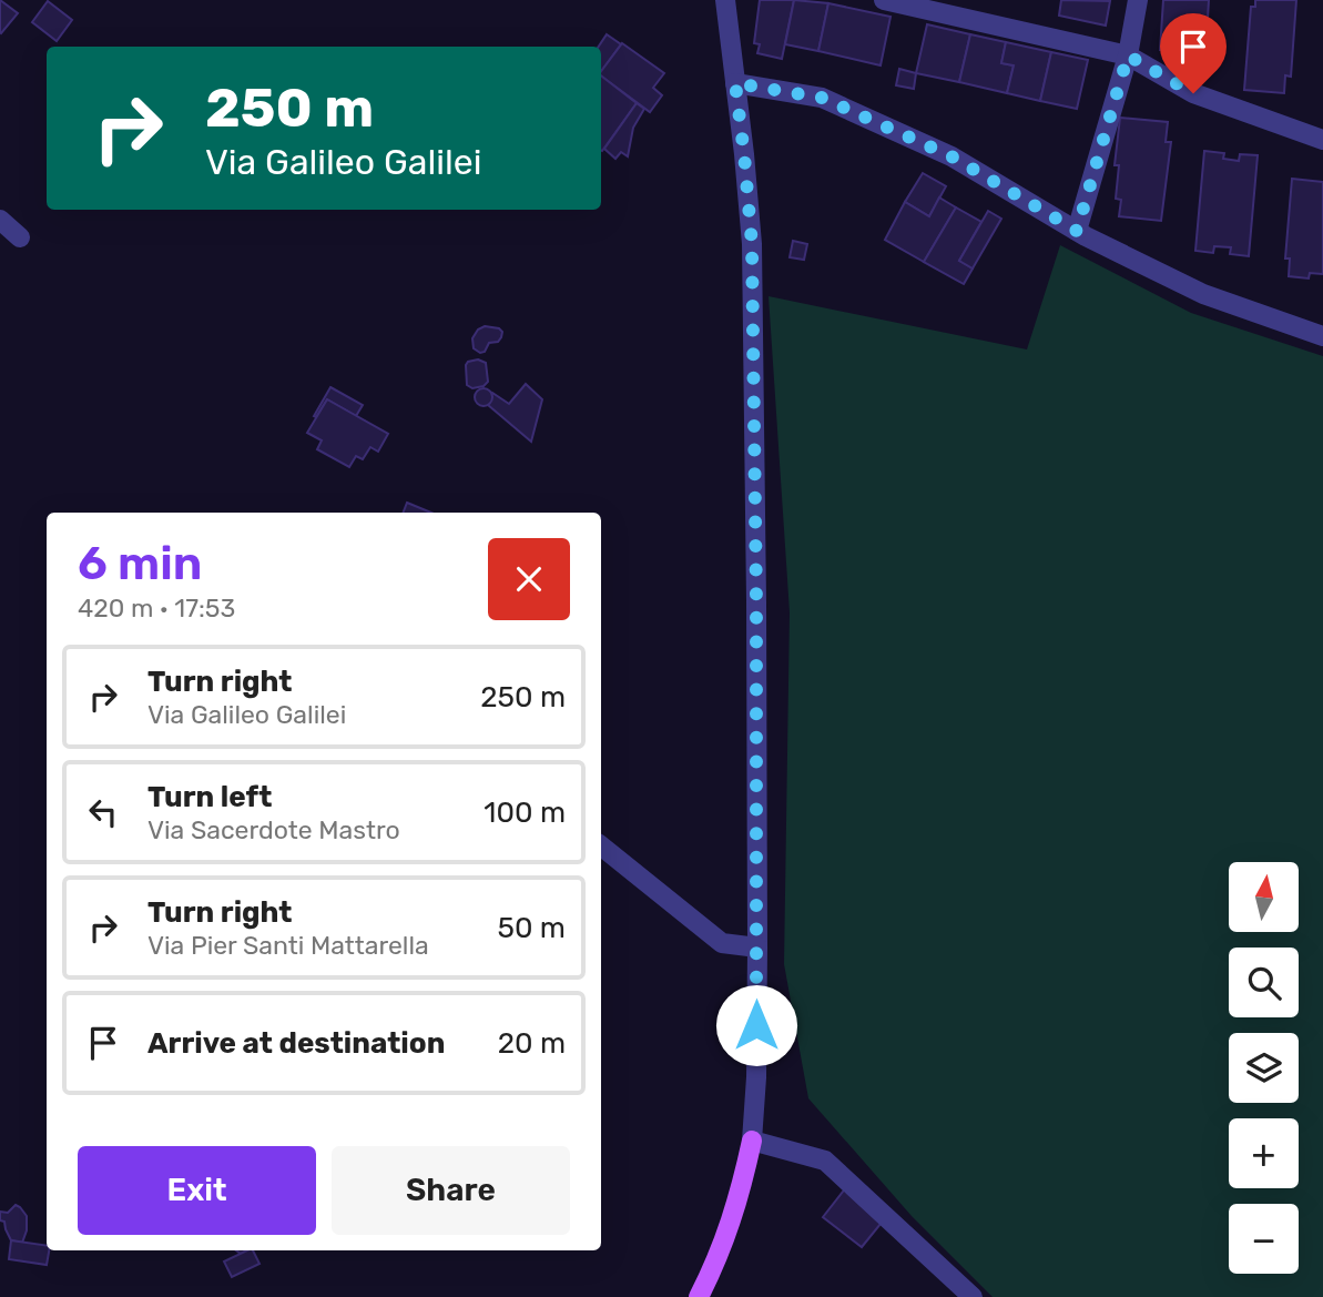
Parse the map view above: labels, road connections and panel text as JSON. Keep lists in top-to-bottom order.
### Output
{
  "north": "top",
  "page": {
    "turn": ["250 m", "Via Galileo Galilei"],
    "heading": ["6 min", "420 m · 17:53"],
    "list": [
      {
        "name": "Turn right",
        "note": "Via Galileo Galilei",
        "value": "250 m"
      },
      {
        "name": "Turn left",
        "note": "Via Sacerdote Mastro",
        "value": "100 m"
      },
      {
        "name": "Turn right",
        "note": "Via Pier Santi Mattarella",
        "value": "50 m"
      },
      {
        "name": "Arrive at destination",
        "value": "20 m"
      }
    ],
    "map_buttons": ["+", "−"],
    "buttons": ["Exit", "Share"]
  }
}
